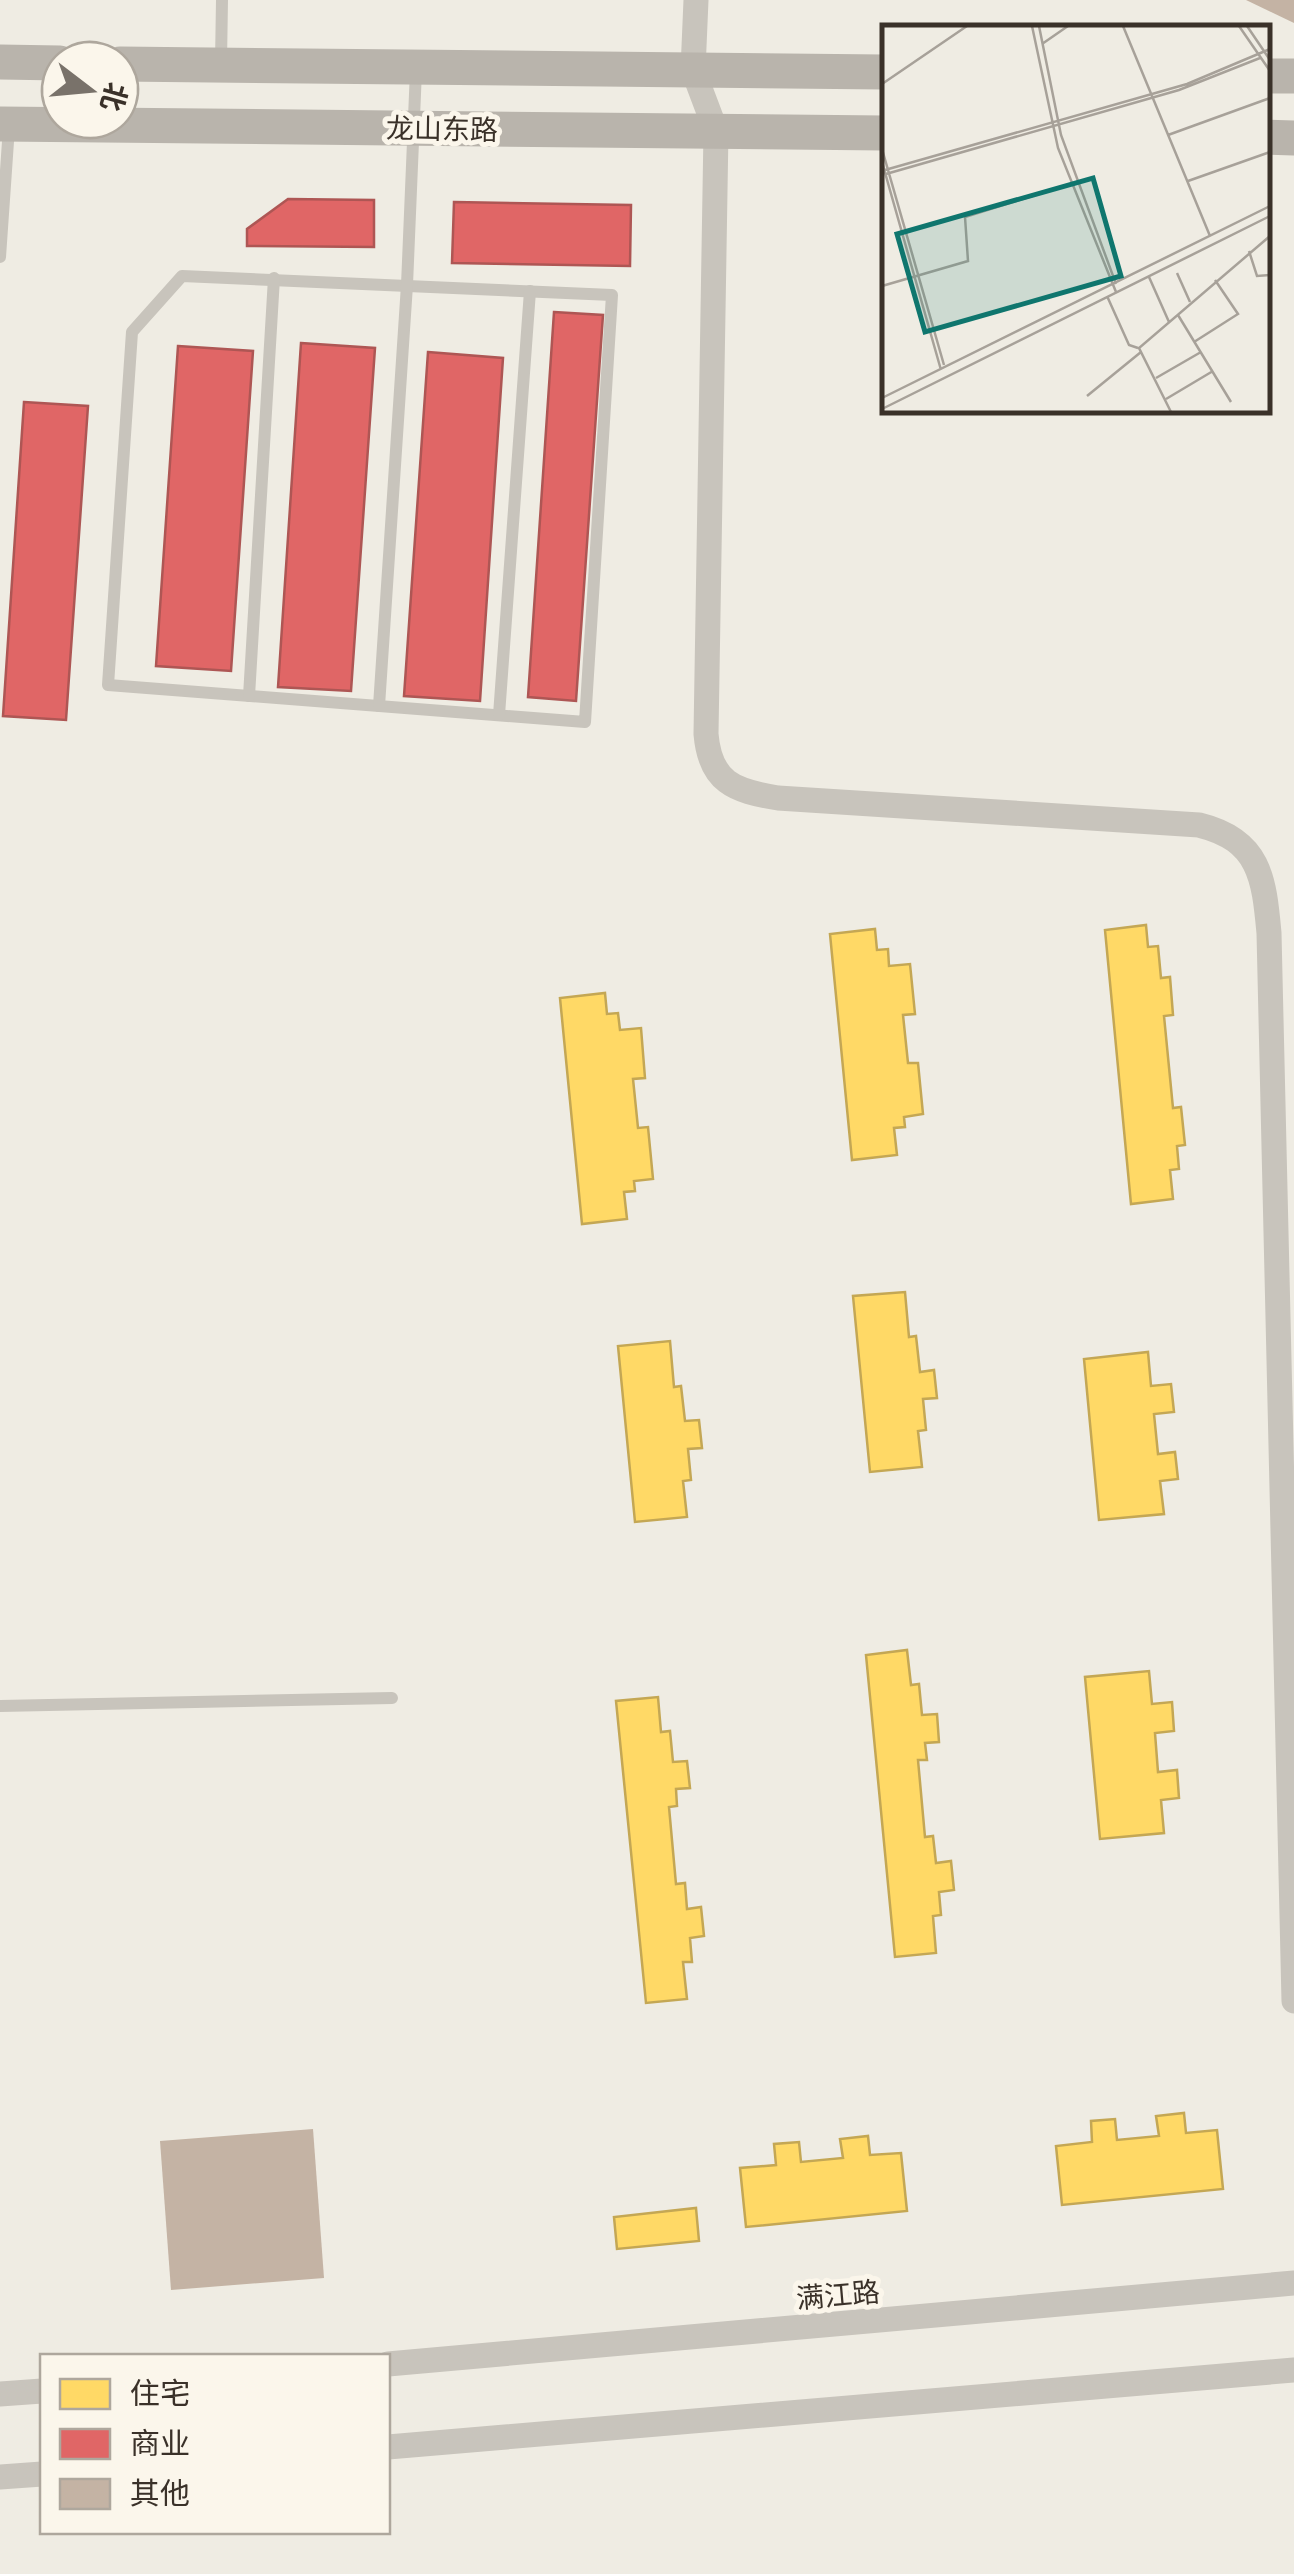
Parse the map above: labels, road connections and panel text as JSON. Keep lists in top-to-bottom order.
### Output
{
  "streets": {
    "street": ["龙山东路", "满江路"]
  },
  "legend": ["住宅", "商业", "其他"],
  "north": "right"
}
